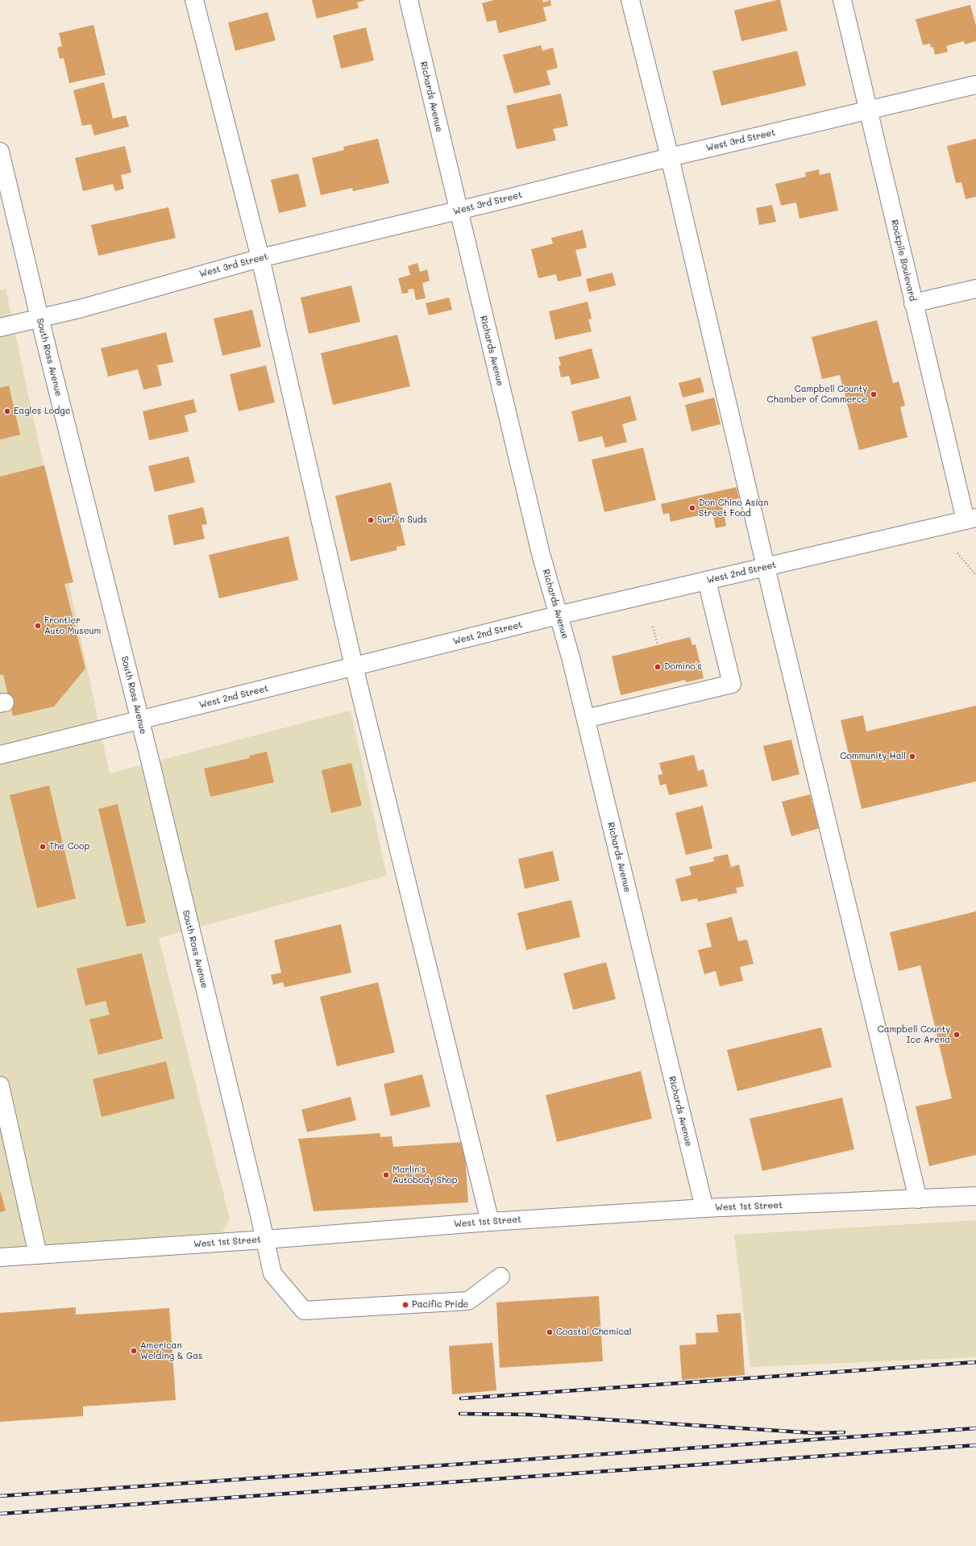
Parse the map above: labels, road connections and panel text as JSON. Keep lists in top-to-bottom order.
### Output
{
  "streets": {
    "street": [
      "Richards Avenue",
      "West 3rd Street",
      "Rockpile Boulevard",
      "South Ross Avenue",
      "West 2nd Street",
      "West 1st Street"
    ]
  },
  "crossings": [
    ["Richards Avenue", "West 3rd Street"],
    ["Richards Avenue", "West 2nd Street"],
    ["Richards Avenue", "West 1st Street"],
    ["West 3rd Street", "Rockpile Boulevard"],
    ["West 3rd Street", "South Ross Avenue"],
    ["Rockpile Boulevard", "West 2nd Street"],
    ["South Ross Avenue", "West 2nd Street"],
    ["South Ross Avenue", "West 1st Street"]
  ],
  "places": [
    "Campbell County Chamber of Commerce",
    "Eagles Lodge",
    "Don Chino Asian Street Food",
    "Surf 'n Suds",
    "Frontier Auto Museum",
    "Domino's",
    "Community Hall",
    "The Coop",
    "Campbell County Ice Arena",
    "Marlin's Autobody Shop",
    "Pacific Pride",
    "Coastal Chemical",
    "American Welding & Gas"
  ]
}
